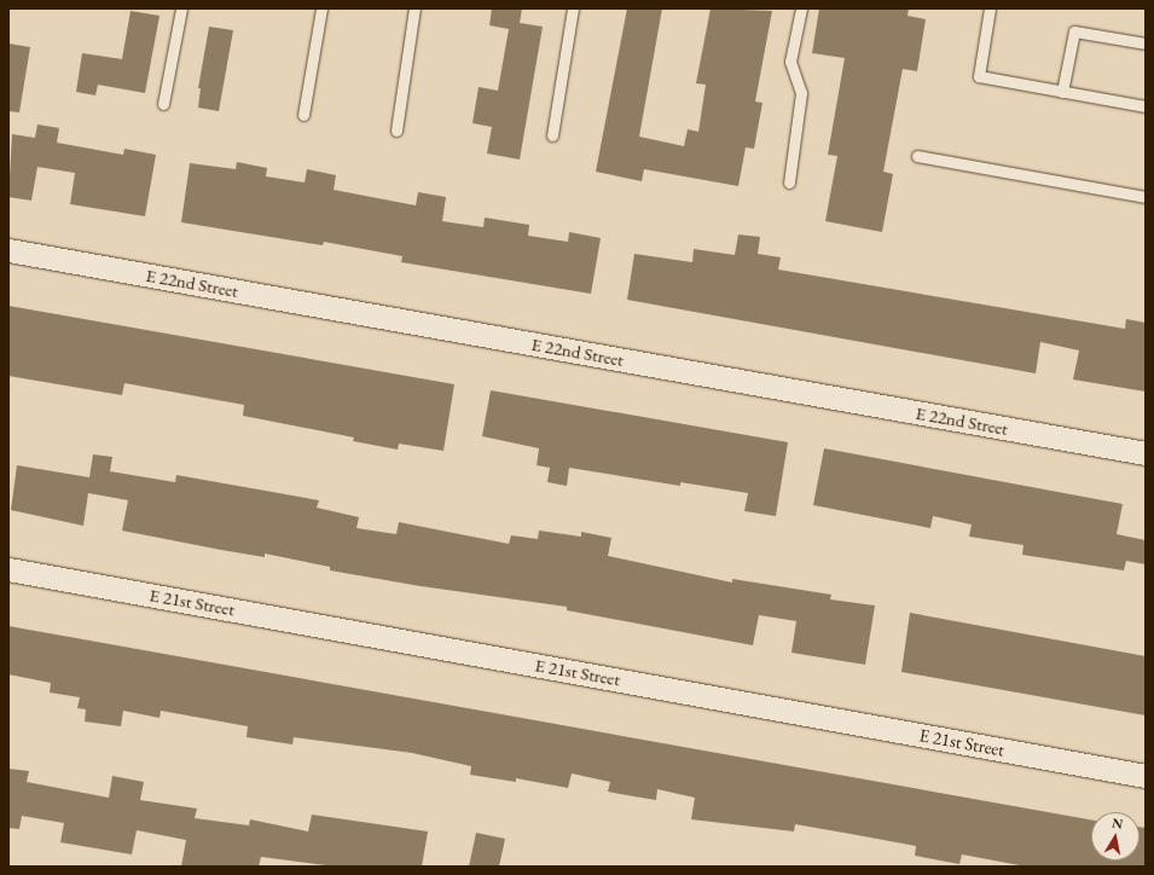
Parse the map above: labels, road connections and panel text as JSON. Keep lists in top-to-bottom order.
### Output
{
  "streets": {
    "street": ["E 22nd Street", "E 21st Street"]
  },
  "north": "top"
}
